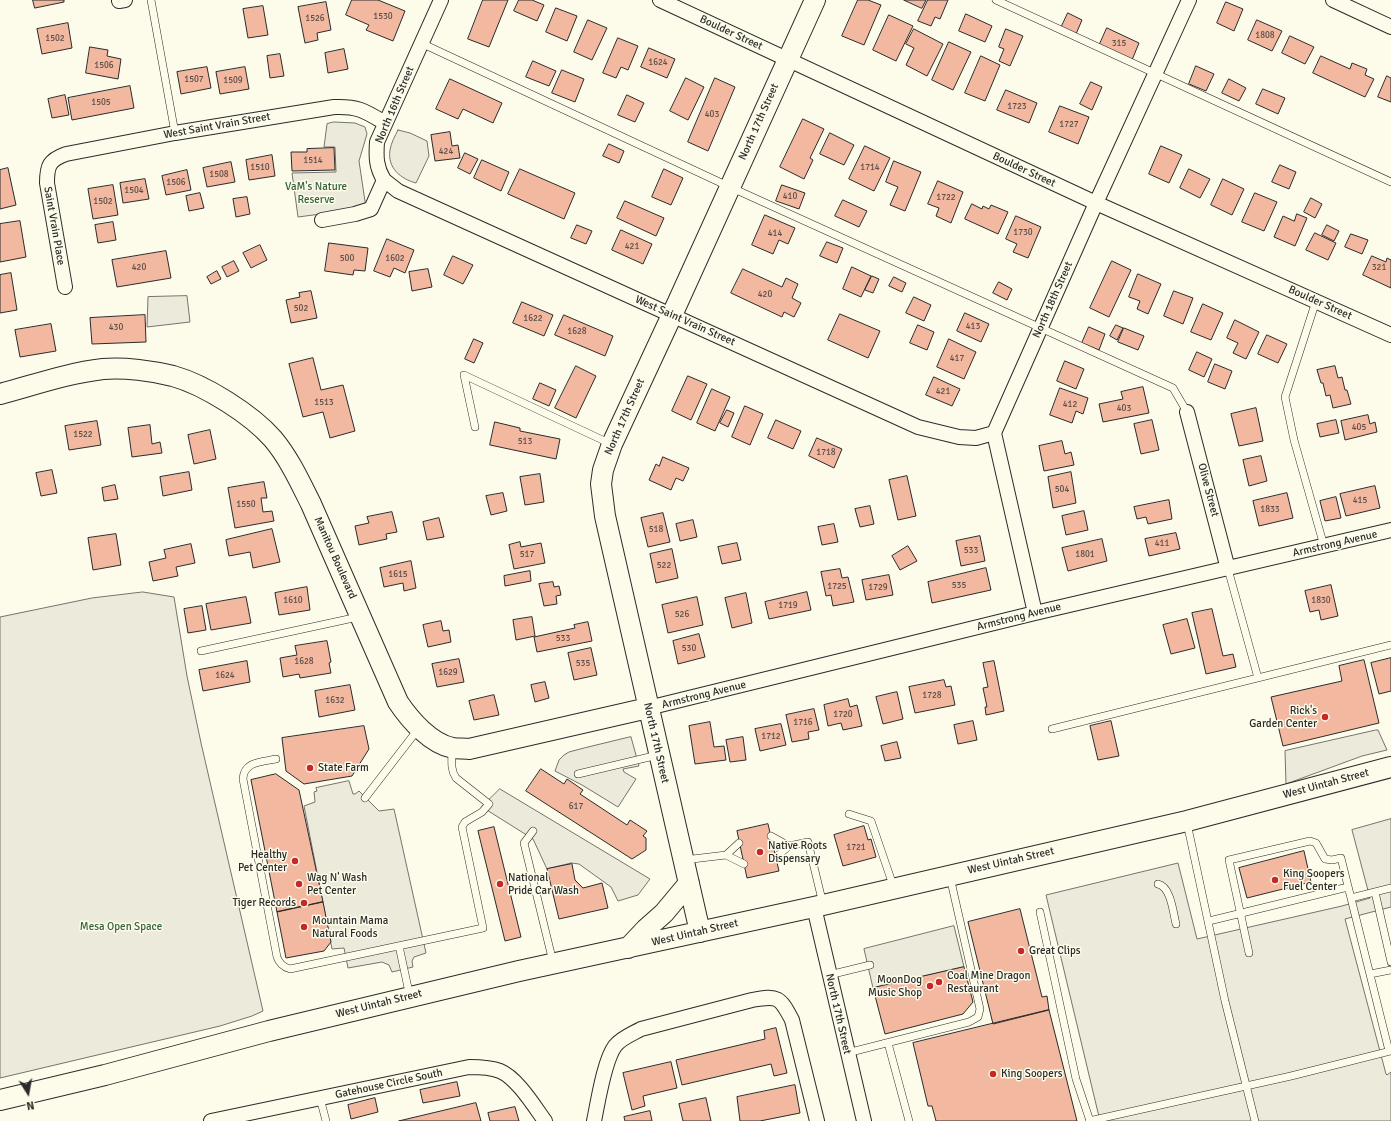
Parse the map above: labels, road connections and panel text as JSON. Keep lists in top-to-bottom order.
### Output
{
  "streets": {
    "street": [
      "Boulder Street",
      "North 16th Street",
      "North 17th Street",
      "West Saint Vrain Street",
      "Saint Vrain Place",
      "North 18th Street",
      "Olive Street",
      "Armstrong Avenue",
      "Manitou Boulevard",
      "West Uintah Street",
      "Gatehouse Circle South"
    ]
  },
  "crossings": [
    ["Boulder Street", "North 17th Street"],
    ["Boulder Street", "North 18th Street"],
    ["North 16th Street", "West Saint Vrain Street"],
    ["North 17th Street", "West Saint Vrain Street"],
    ["North 17th Street", "Armstrong Avenue"],
    ["North 17th Street", "Manitou Boulevard"],
    ["North 17th Street", "West Uintah Street"],
    ["West Saint Vrain Street", "Saint Vrain Place"],
    ["West Saint Vrain Street", "North 18th Street"],
    ["Olive Street", "Armstrong Avenue"],
    ["Armstrong Avenue", "Manitou Boulevard"]
  ],
  "parks": ["VaM's Nature Reserve", "Mesa Open Space"],
  "places": [
    "Rick's Garden Center",
    "State Farm",
    "Native Roots Dispensary",
    "Healthy Pet Center",
    "King Soopers Fuel Center",
    "Wag N' Wash Pet Center",
    "National Pride Car Wash",
    "Tiger Records",
    "Mountain Mama Natural Foods",
    "Great Clips",
    "Coal Mine Dragon Restaurant",
    "MoonDog Music Shop",
    "King Soopers"
  ],
  "house_numbers": [
    "1530",
    "1526",
    "1808",
    "1502",
    "315",
    "1624",
    "1506",
    "1507",
    "1509",
    "1505",
    "1723",
    "403",
    "1727",
    "424",
    "1514",
    "1510",
    "1714",
    "1508",
    "1506",
    "1504",
    "410",
    "1722",
    "1502",
    "1730",
    "414",
    "421",
    "500",
    "1602",
    "420",
    "321",
    "420",
    "502",
    "1622",
    "413",
    "430",
    "1628",
    "417",
    "421",
    "1513",
    "412",
    "403",
    "405",
    "1522",
    "513",
    "1718",
    "504",
    "415",
    "1550",
    "1833",
    "518",
    "411",
    "533",
    "517",
    "1801",
    "522",
    "1615",
    "535",
    "1725",
    "1729",
    "1610",
    "1830",
    "1719",
    "526",
    "533",
    "530",
    "1628",
    "535",
    "1629",
    "1624",
    "1728",
    "1632",
    "1720",
    "1716",
    "1712",
    "617",
    "1721"
  ],
  "north": "bottom"
}
